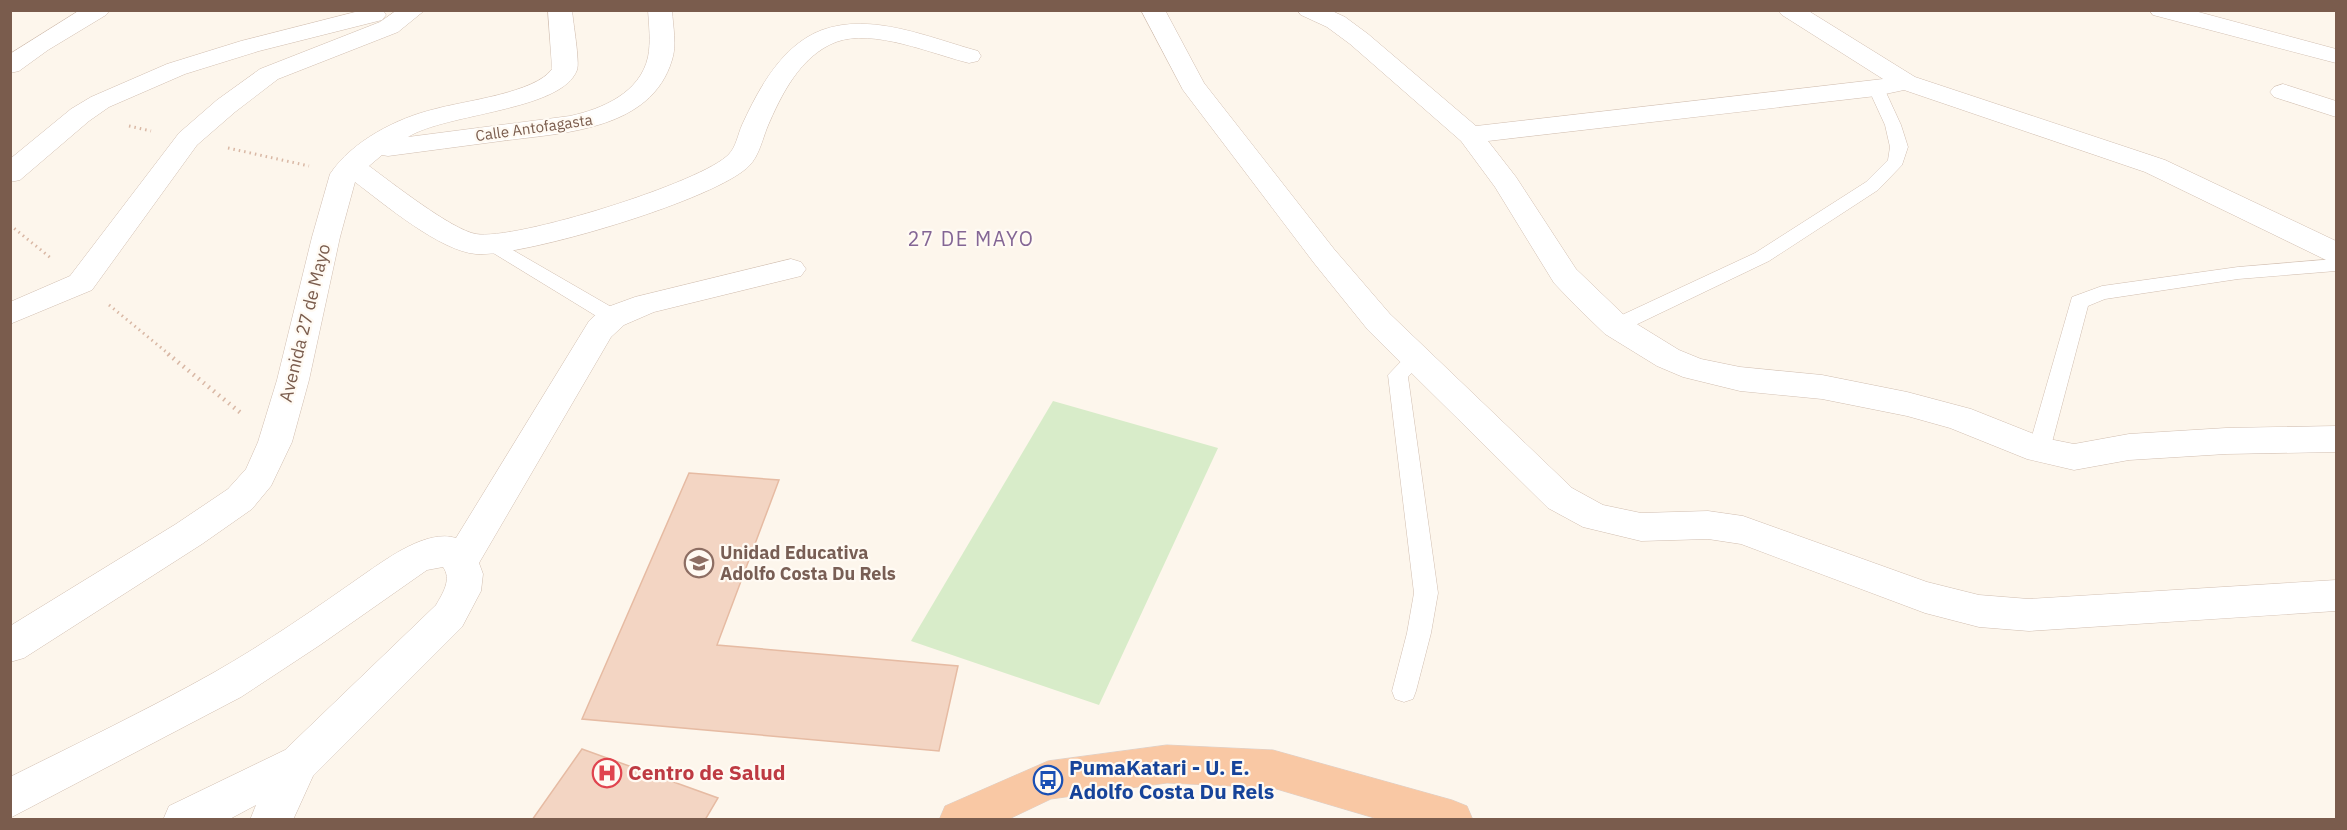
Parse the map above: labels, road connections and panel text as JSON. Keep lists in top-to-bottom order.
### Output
{
  "streets": {
    "street": ["Calle Antofagasta", "Avenida 27 de Mayo"]
  },
  "crossings": [
    ["Calle Antofagasta", "Avenida 27 de Mayo"]
  ],
  "districts": ["27 DE MAYO"],
  "places": {
    "school or university": ["Unidad Educativa Adolfo Costa Du Rels"],
    "hospital": ["Centro de Salud"],
    "bus stop": ["PumaKatari - U. E. Adolfo Costa Du Rels"]
  }
}
